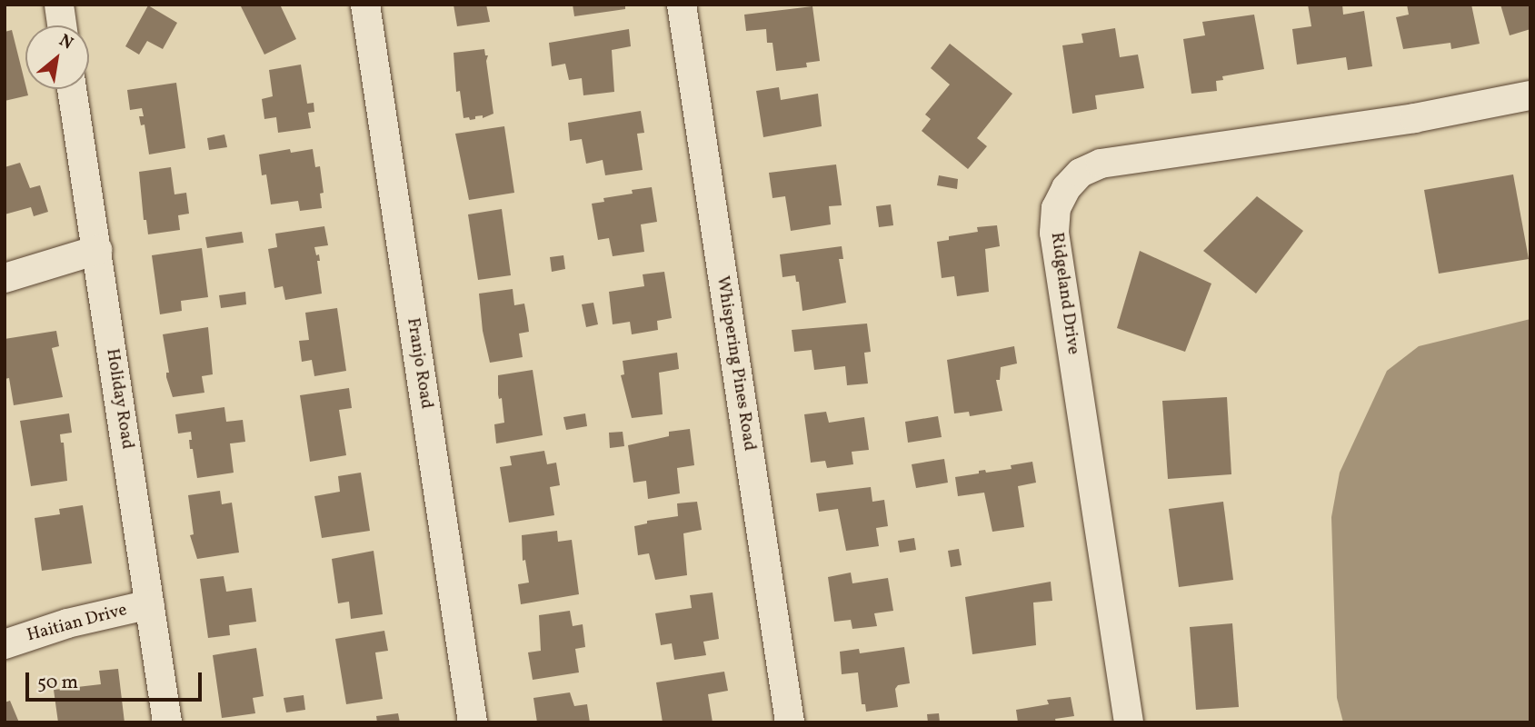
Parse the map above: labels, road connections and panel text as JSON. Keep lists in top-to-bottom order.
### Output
{
  "streets": {
    "street": [
      "Ridgeland Drive",
      "Franjo Road",
      "Whispering Pines Road",
      "Holiday Road",
      "Haitian Drive"
    ]
  },
  "crossings": [
    ["Holiday Road", "Haitian Drive"]
  ],
  "scale_bar": "50 m",
  "north": "top right"
}
